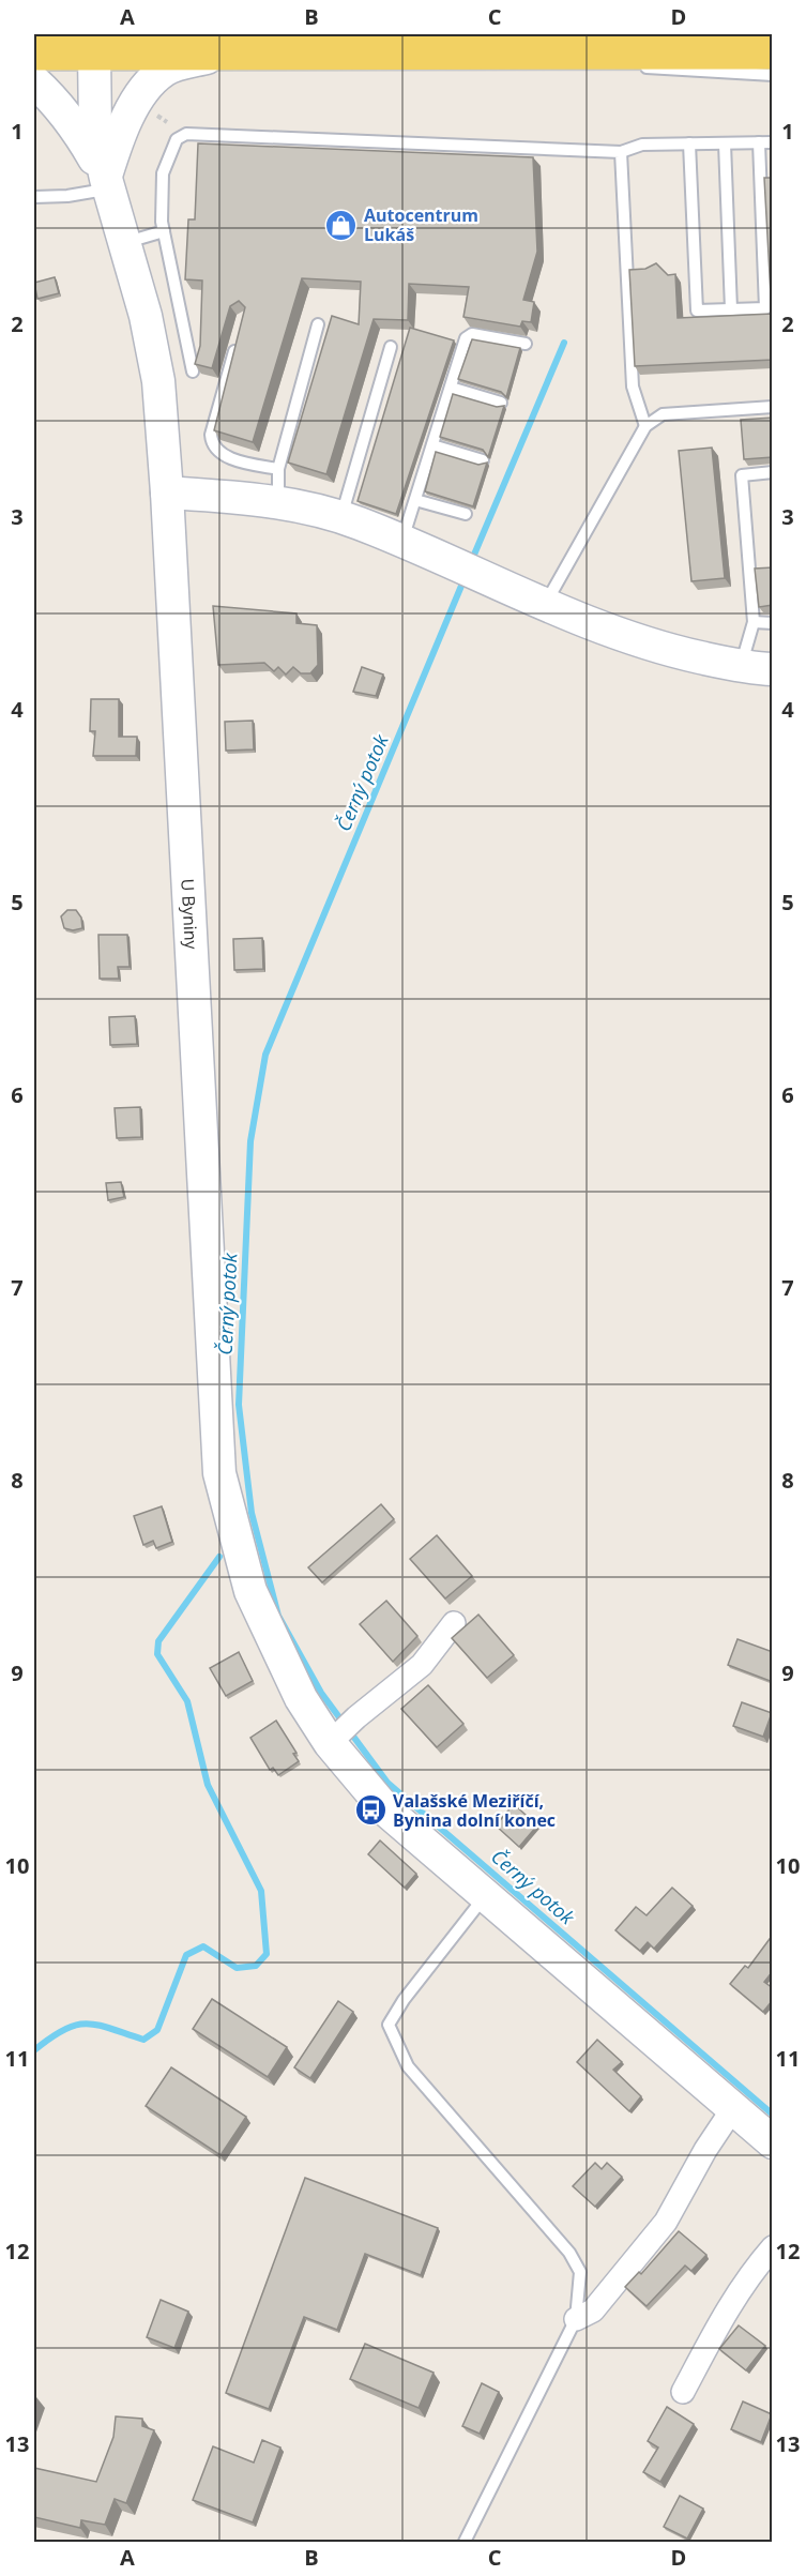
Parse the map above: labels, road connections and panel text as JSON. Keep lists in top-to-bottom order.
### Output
{
  "streets": {
    "street": ["U Byniny"]
  },
  "water": ["Černý potok"],
  "places": {
    "shop": ["Autocentrum Lukáš"],
    "bus stop": ["Valašské Meziříčí, Bynina dolní konec"]
  },
  "grid": {
    "columns": [
      "A",
      "B",
      "C",
      "D"
    ],
    "rows": [
      "1",
      "2",
      "3",
      "4",
      "5",
      "6",
      "7",
      "8",
      "9",
      "10",
      "11",
      "12",
      "13"
    ]
  }
}
